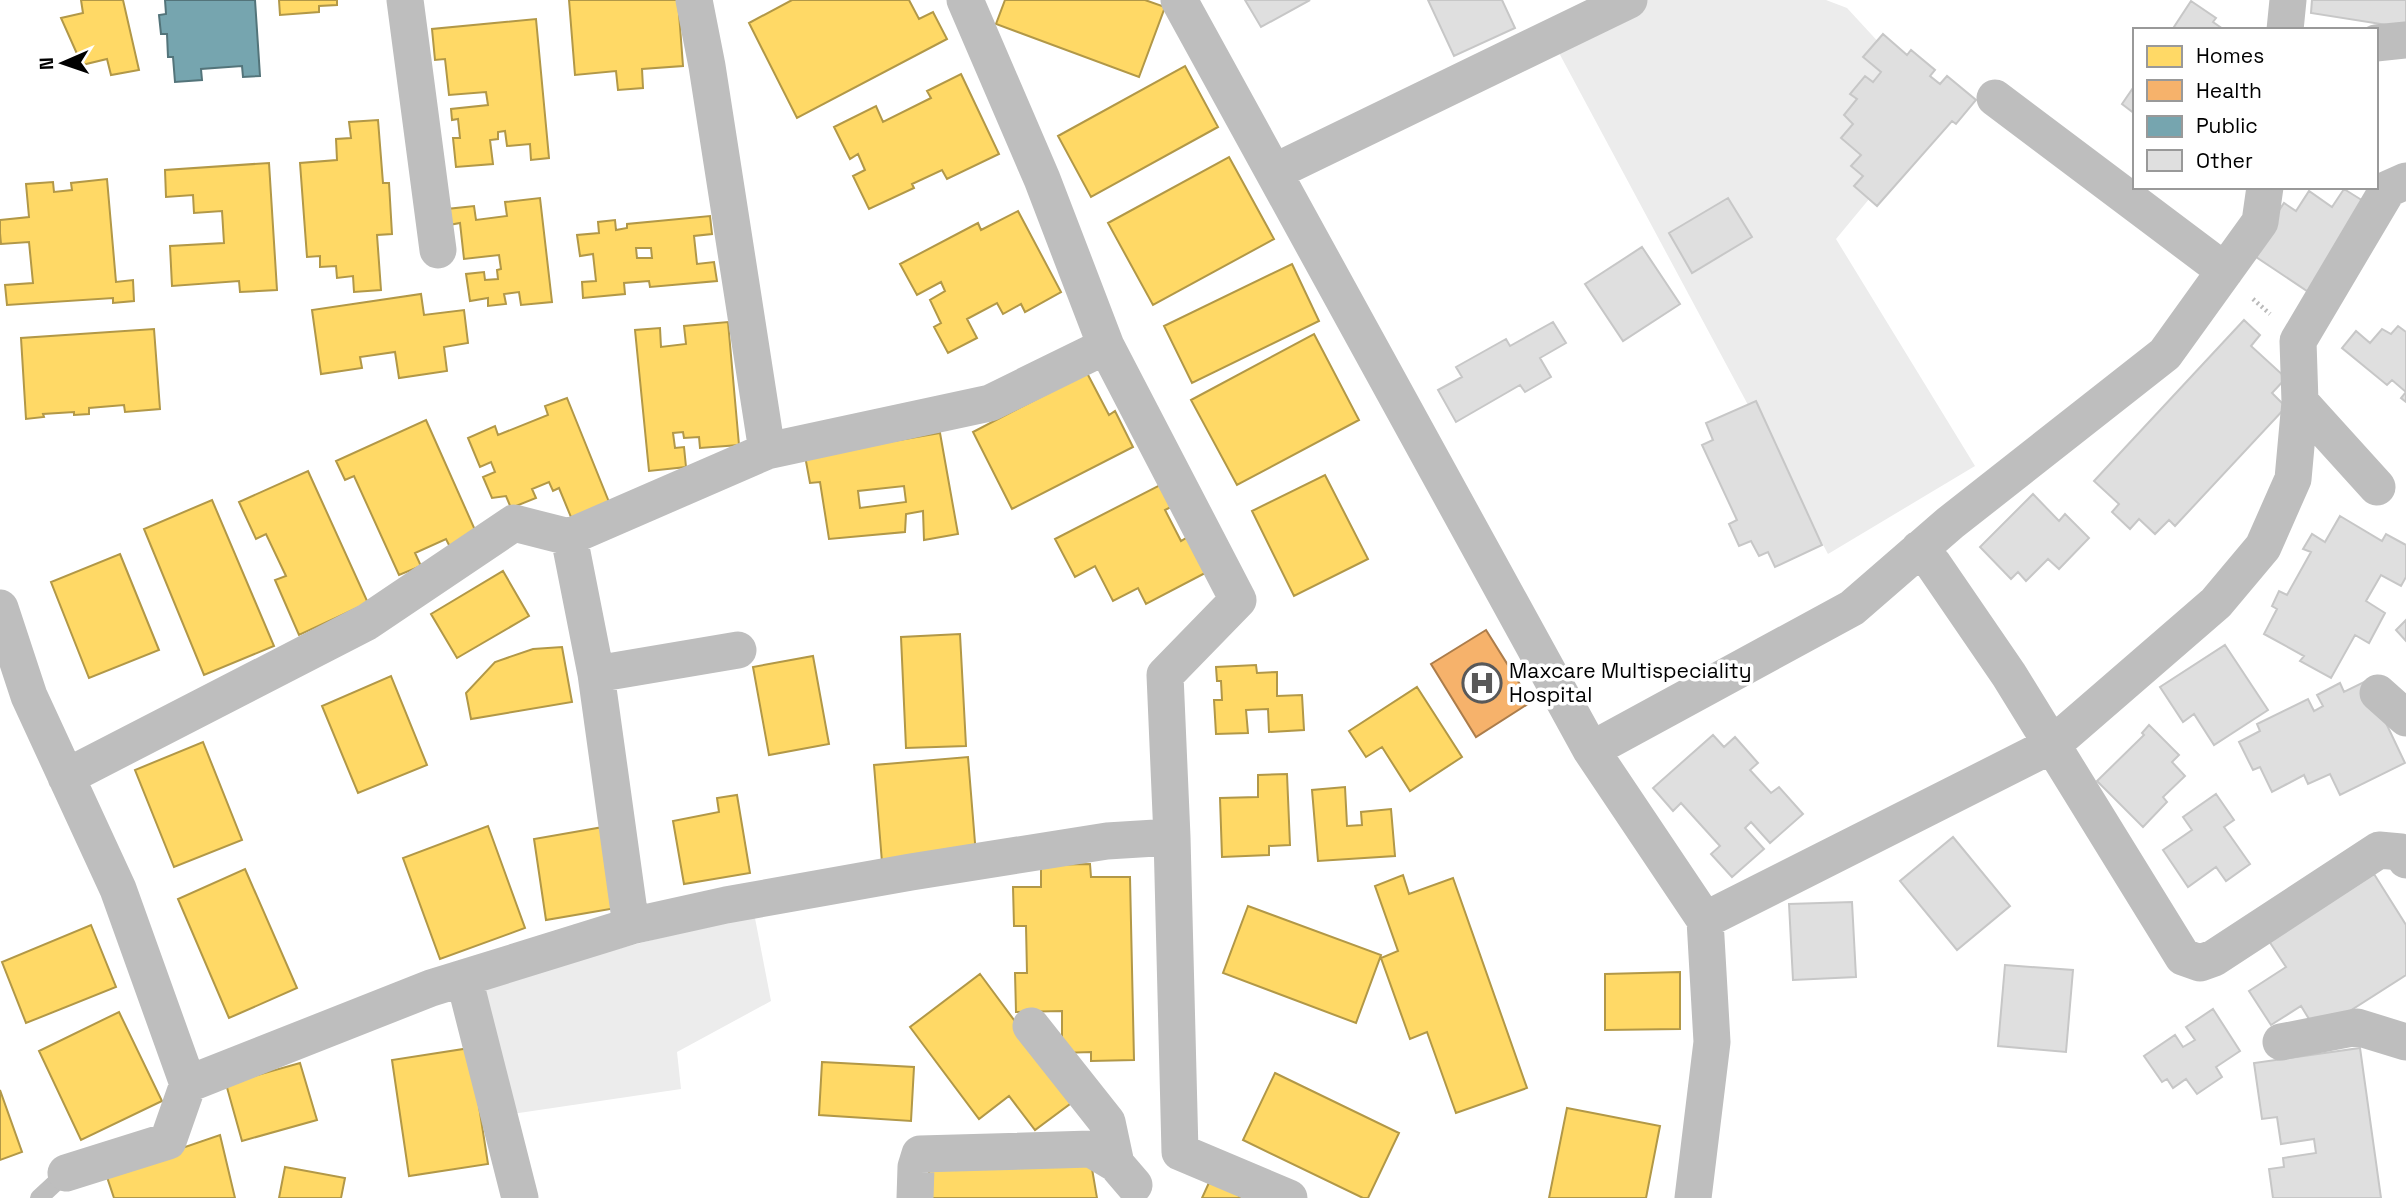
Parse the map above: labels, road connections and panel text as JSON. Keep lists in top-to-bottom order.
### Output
{
  "places": {
    "hospital": ["Maxcare Multispeciality Hospital"]
  },
  "legend": [
    "Homes",
    "Health",
    "Public",
    "Other"
  ],
  "north": "left"
}
